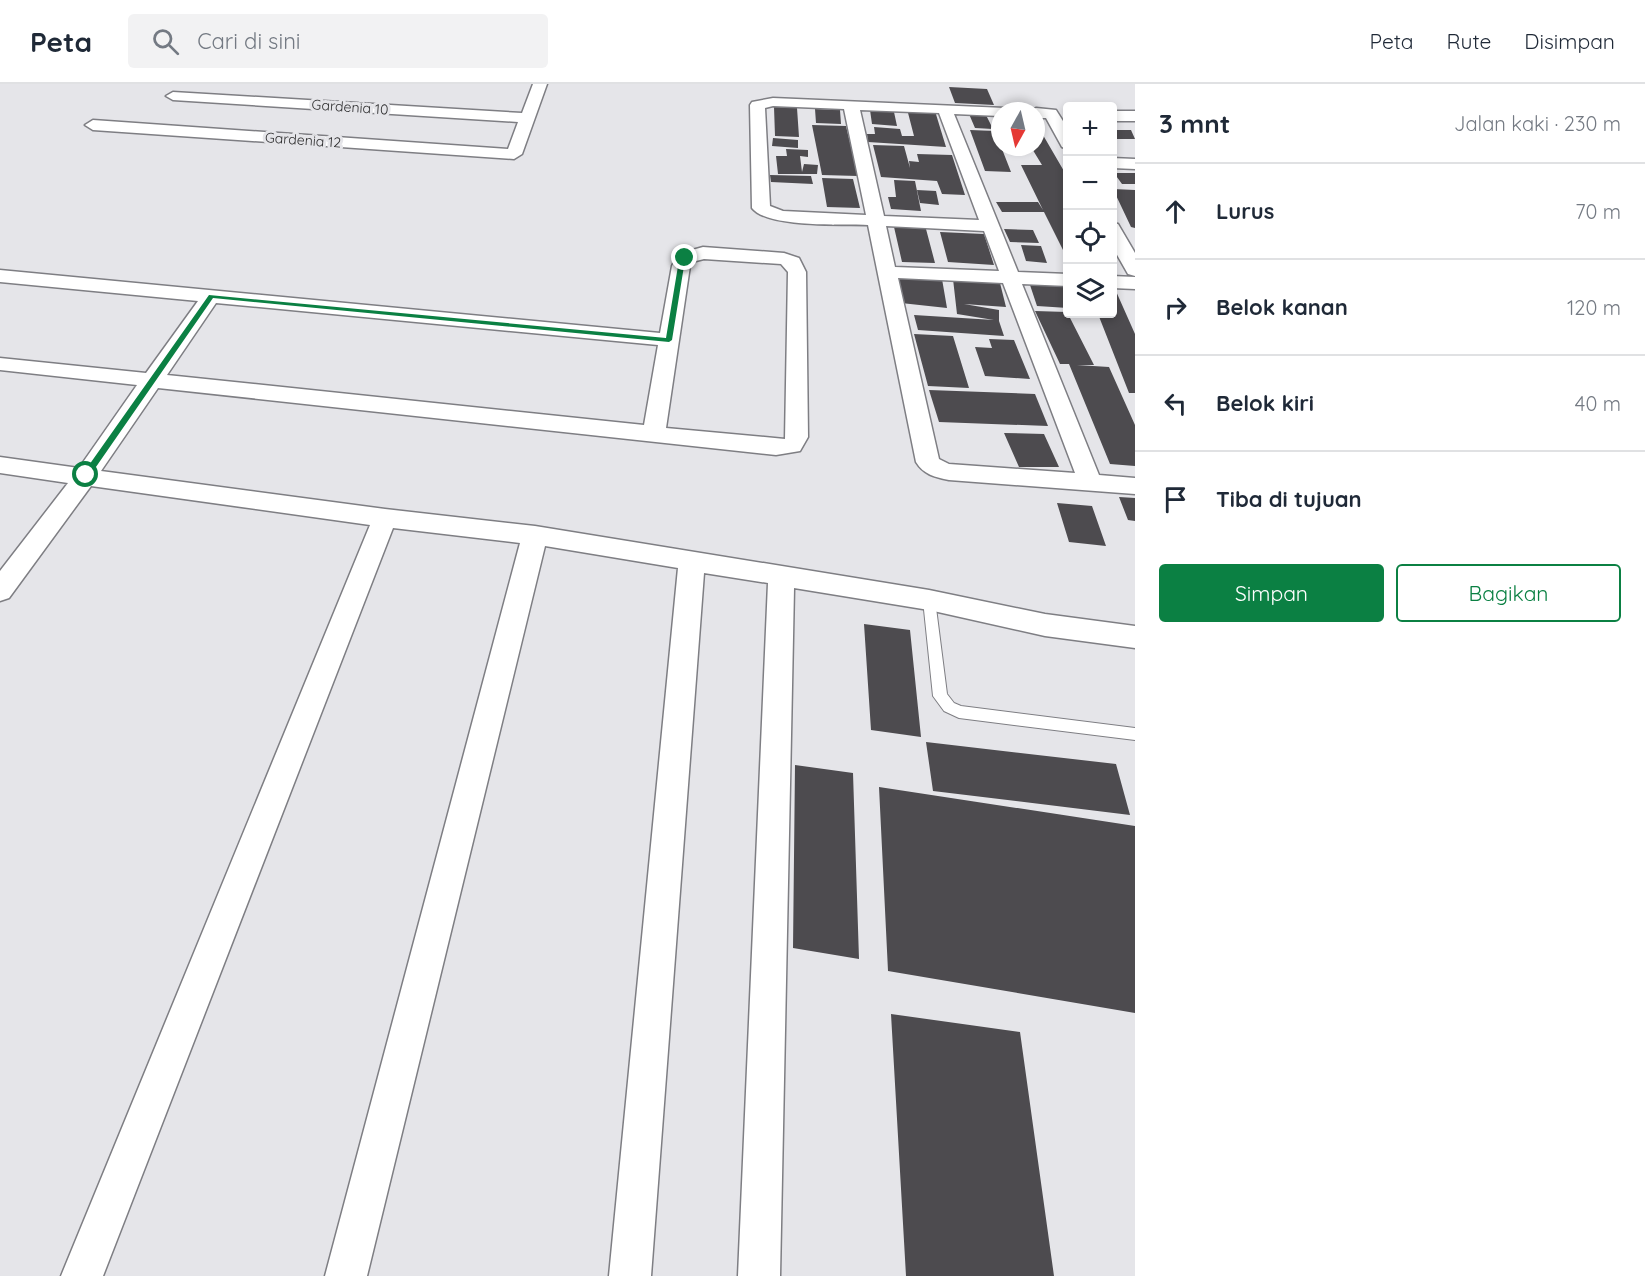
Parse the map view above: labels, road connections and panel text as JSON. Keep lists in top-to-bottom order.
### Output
{
  "streets": {
    "street": ["Gardenia 10", "Gardenia 12"]
  },
  "crossings": [
    ["Gardenia 10", "Gardenia 12"]
  ],
  "north": "bottom",
  "page": {
    "header": "Peta",
    "search": "Cari di sini",
    "nav": ["Peta", "Rute", "Disimpan"],
    "heading": ["3 mnt", "Jalan kaki · 230 m"],
    "map_buttons": ["+", "−"],
    "list": [
      ["Lurus", "70 m"],
      ["Belok kanan", "120 m"],
      ["Belok kiri", "40 m"],
      "Tiba di tujuan"
    ],
    "buttons": ["Simpan", "Bagikan"]
  }
}
